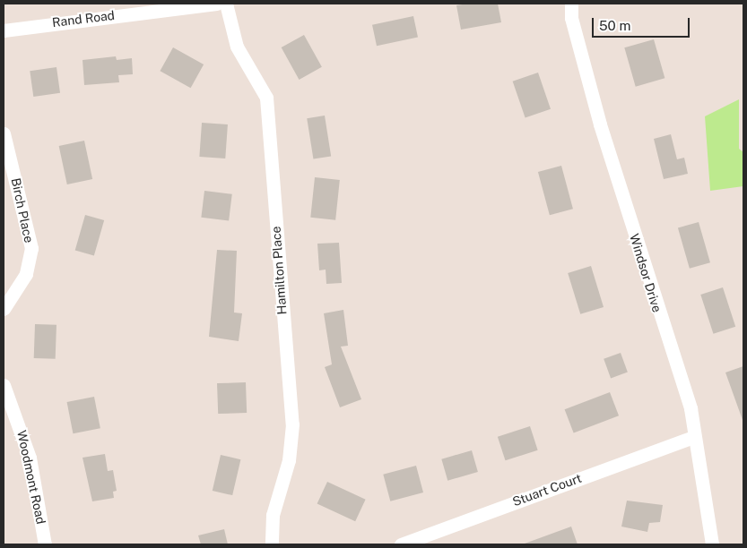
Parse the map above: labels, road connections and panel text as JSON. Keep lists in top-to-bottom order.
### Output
{
  "streets": {
    "street": [
      "Rand Road",
      "Birch Place",
      "Hamilton Place",
      "Windsor Drive",
      "Woodmont Road",
      "Stuart Court"
    ]
  },
  "crossings": [
    ["Windsor Drive", "Stuart Court"]
  ],
  "scale_bar": "50 m"
}
